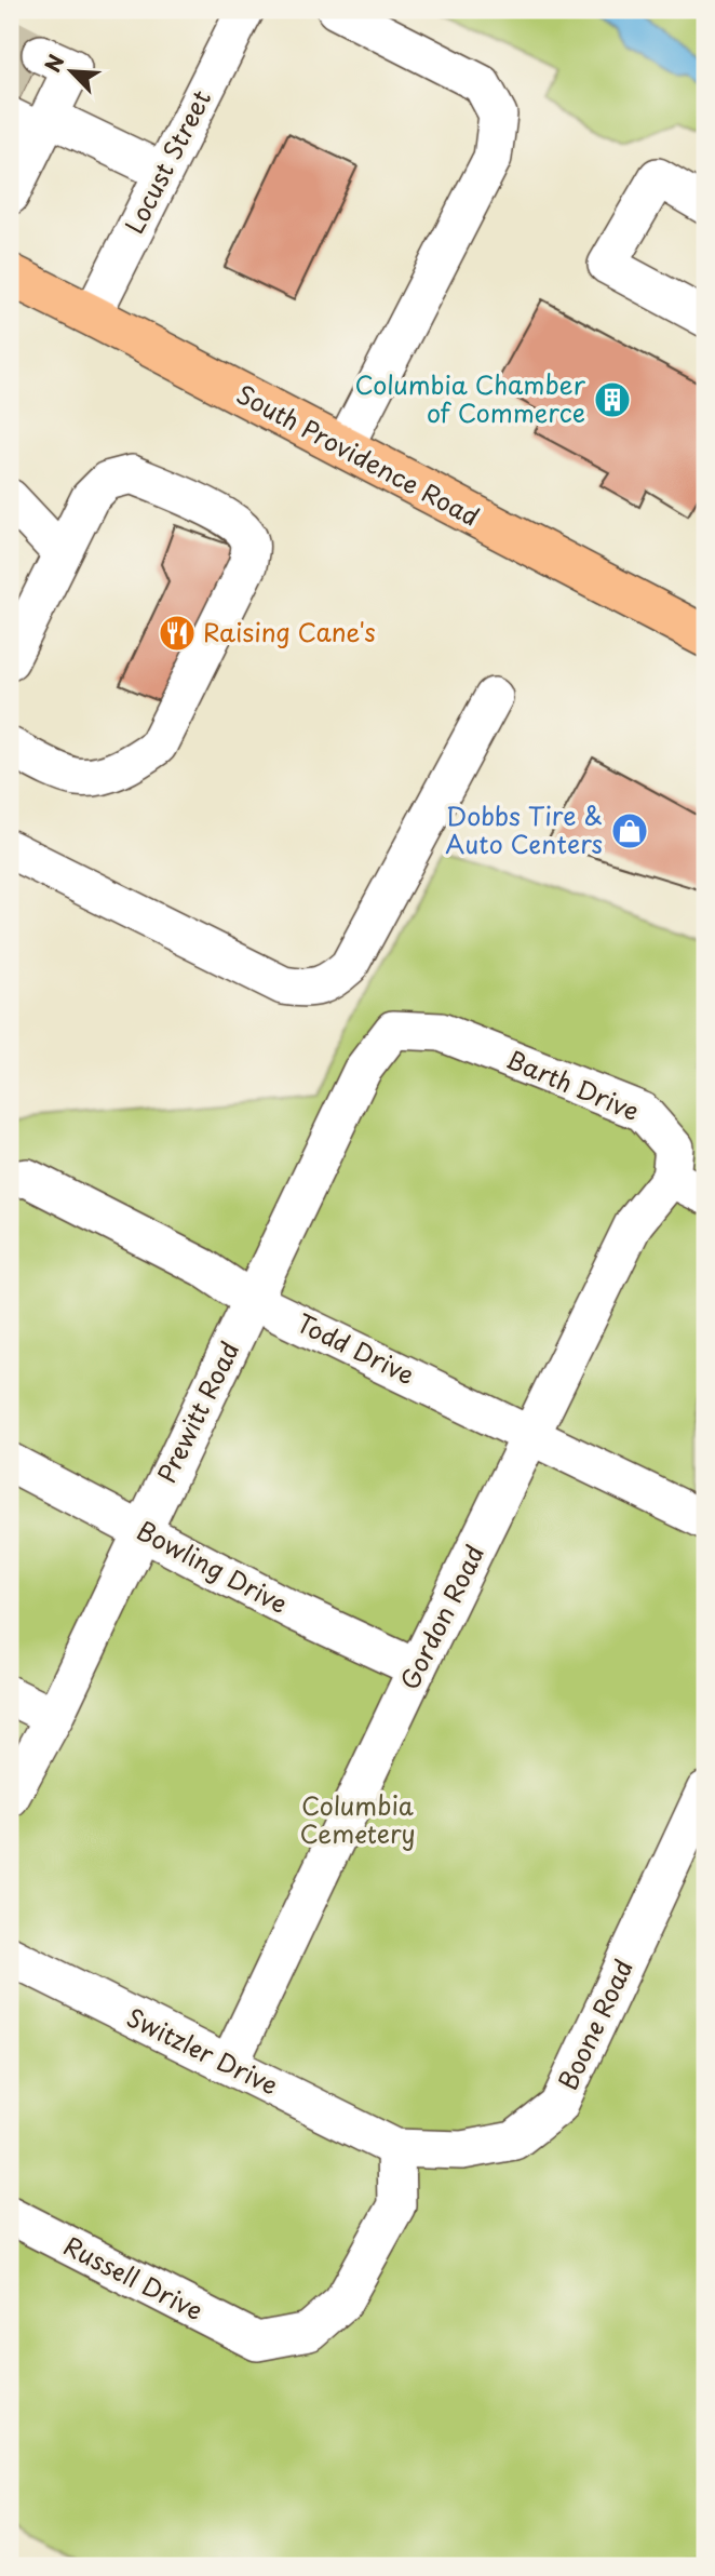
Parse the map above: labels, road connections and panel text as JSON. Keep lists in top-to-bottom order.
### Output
{
  "streets": {
    "main road": ["South Providence Road"],
    "street": [
      "Locust Street",
      "Barth Drive",
      "Todd Drive",
      "Prewitt Road",
      "Bowling Drive",
      "Gordon Road",
      "Boone Road",
      "Switzler Drive",
      "Russell Drive"
    ]
  },
  "crossings": [
    ["Locust Street", "South Providence Road"],
    ["Barth Drive", "Prewitt Road"],
    ["Barth Drive", "Gordon Road"],
    ["Todd Drive", "Prewitt Road"],
    ["Todd Drive", "Gordon Road"],
    ["Prewitt Road", "Bowling Drive"],
    ["Bowling Drive", "Gordon Road"],
    ["Gordon Road", "Switzler Drive"],
    ["Boone Road", "Switzler Drive"],
    ["Boone Road", "Russell Drive"],
    ["Switzler Drive", "Russell Drive"]
  ],
  "parks": ["Columbia Cemetery"],
  "places": {
    "building": ["Columbia Chamber of Commerce"],
    "restaurant": ["Raising Cane's"],
    "shop": ["Dobbs Tire & Auto Centers"]
  },
  "north": "top left"
}
